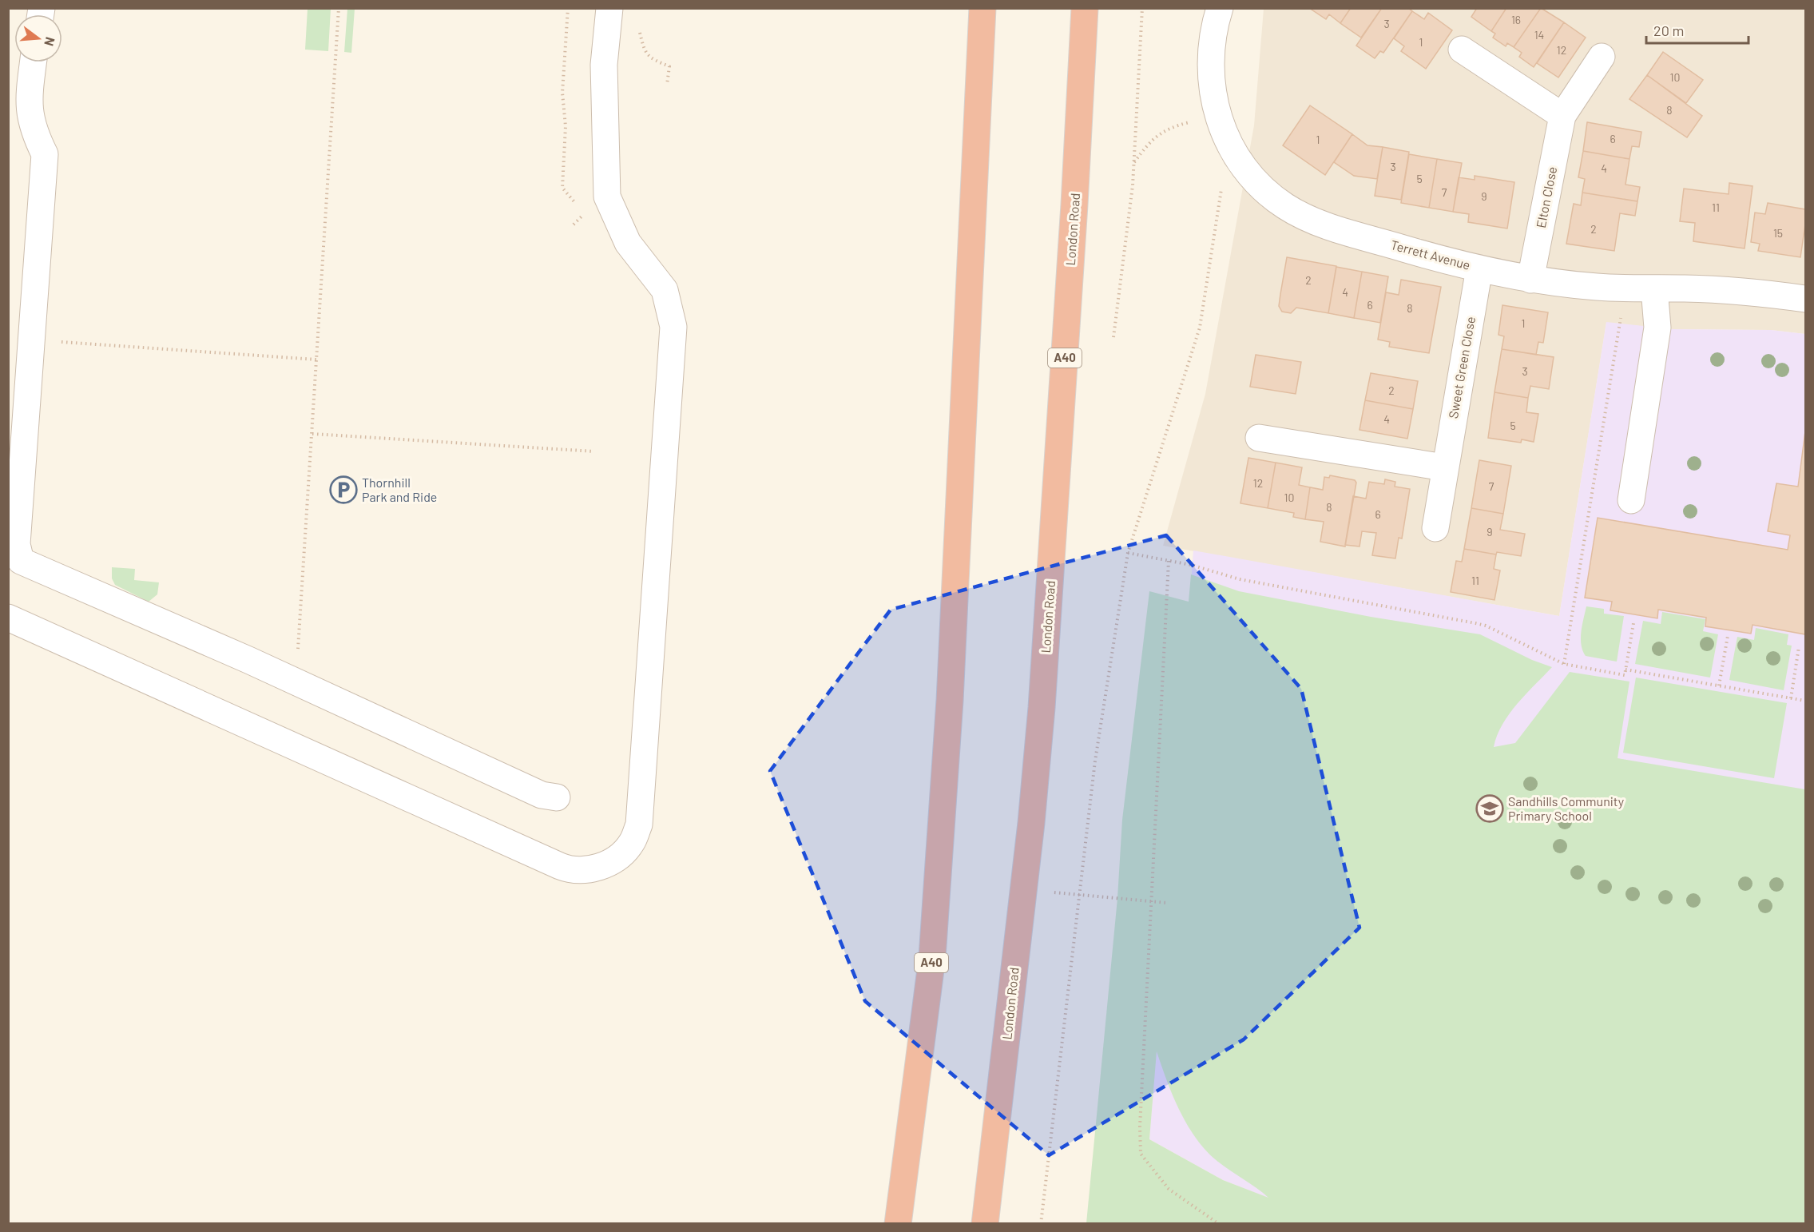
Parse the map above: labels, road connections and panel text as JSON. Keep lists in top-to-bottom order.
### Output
{
  "streets": {
    "highway": ["London Road", "A40"],
    "street": ["Elton Close", "Terrett Avenue", "Sweet Green Close"]
  },
  "crossings": [
    ["Elton Close", "Terrett Avenue"],
    ["Terrett Avenue", "Sweet Green Close"]
  ],
  "places": {
    "parking": ["Thornhill Park and Ride"],
    "school or university": ["Sandhills Community Primary School"]
  },
  "house_numbers": [
    "16",
    "3",
    "14",
    "1",
    "12",
    "10",
    "8",
    "6",
    "1",
    "3",
    "4",
    "5",
    "7",
    "9",
    "11",
    "2",
    "15",
    "2",
    "4",
    "6",
    "8",
    "1",
    "3",
    "2",
    "4",
    "5",
    "12",
    "7",
    "10",
    "8",
    "6",
    "9",
    "11"
  ],
  "scale_bar": "20 m",
  "north": "right"
}
